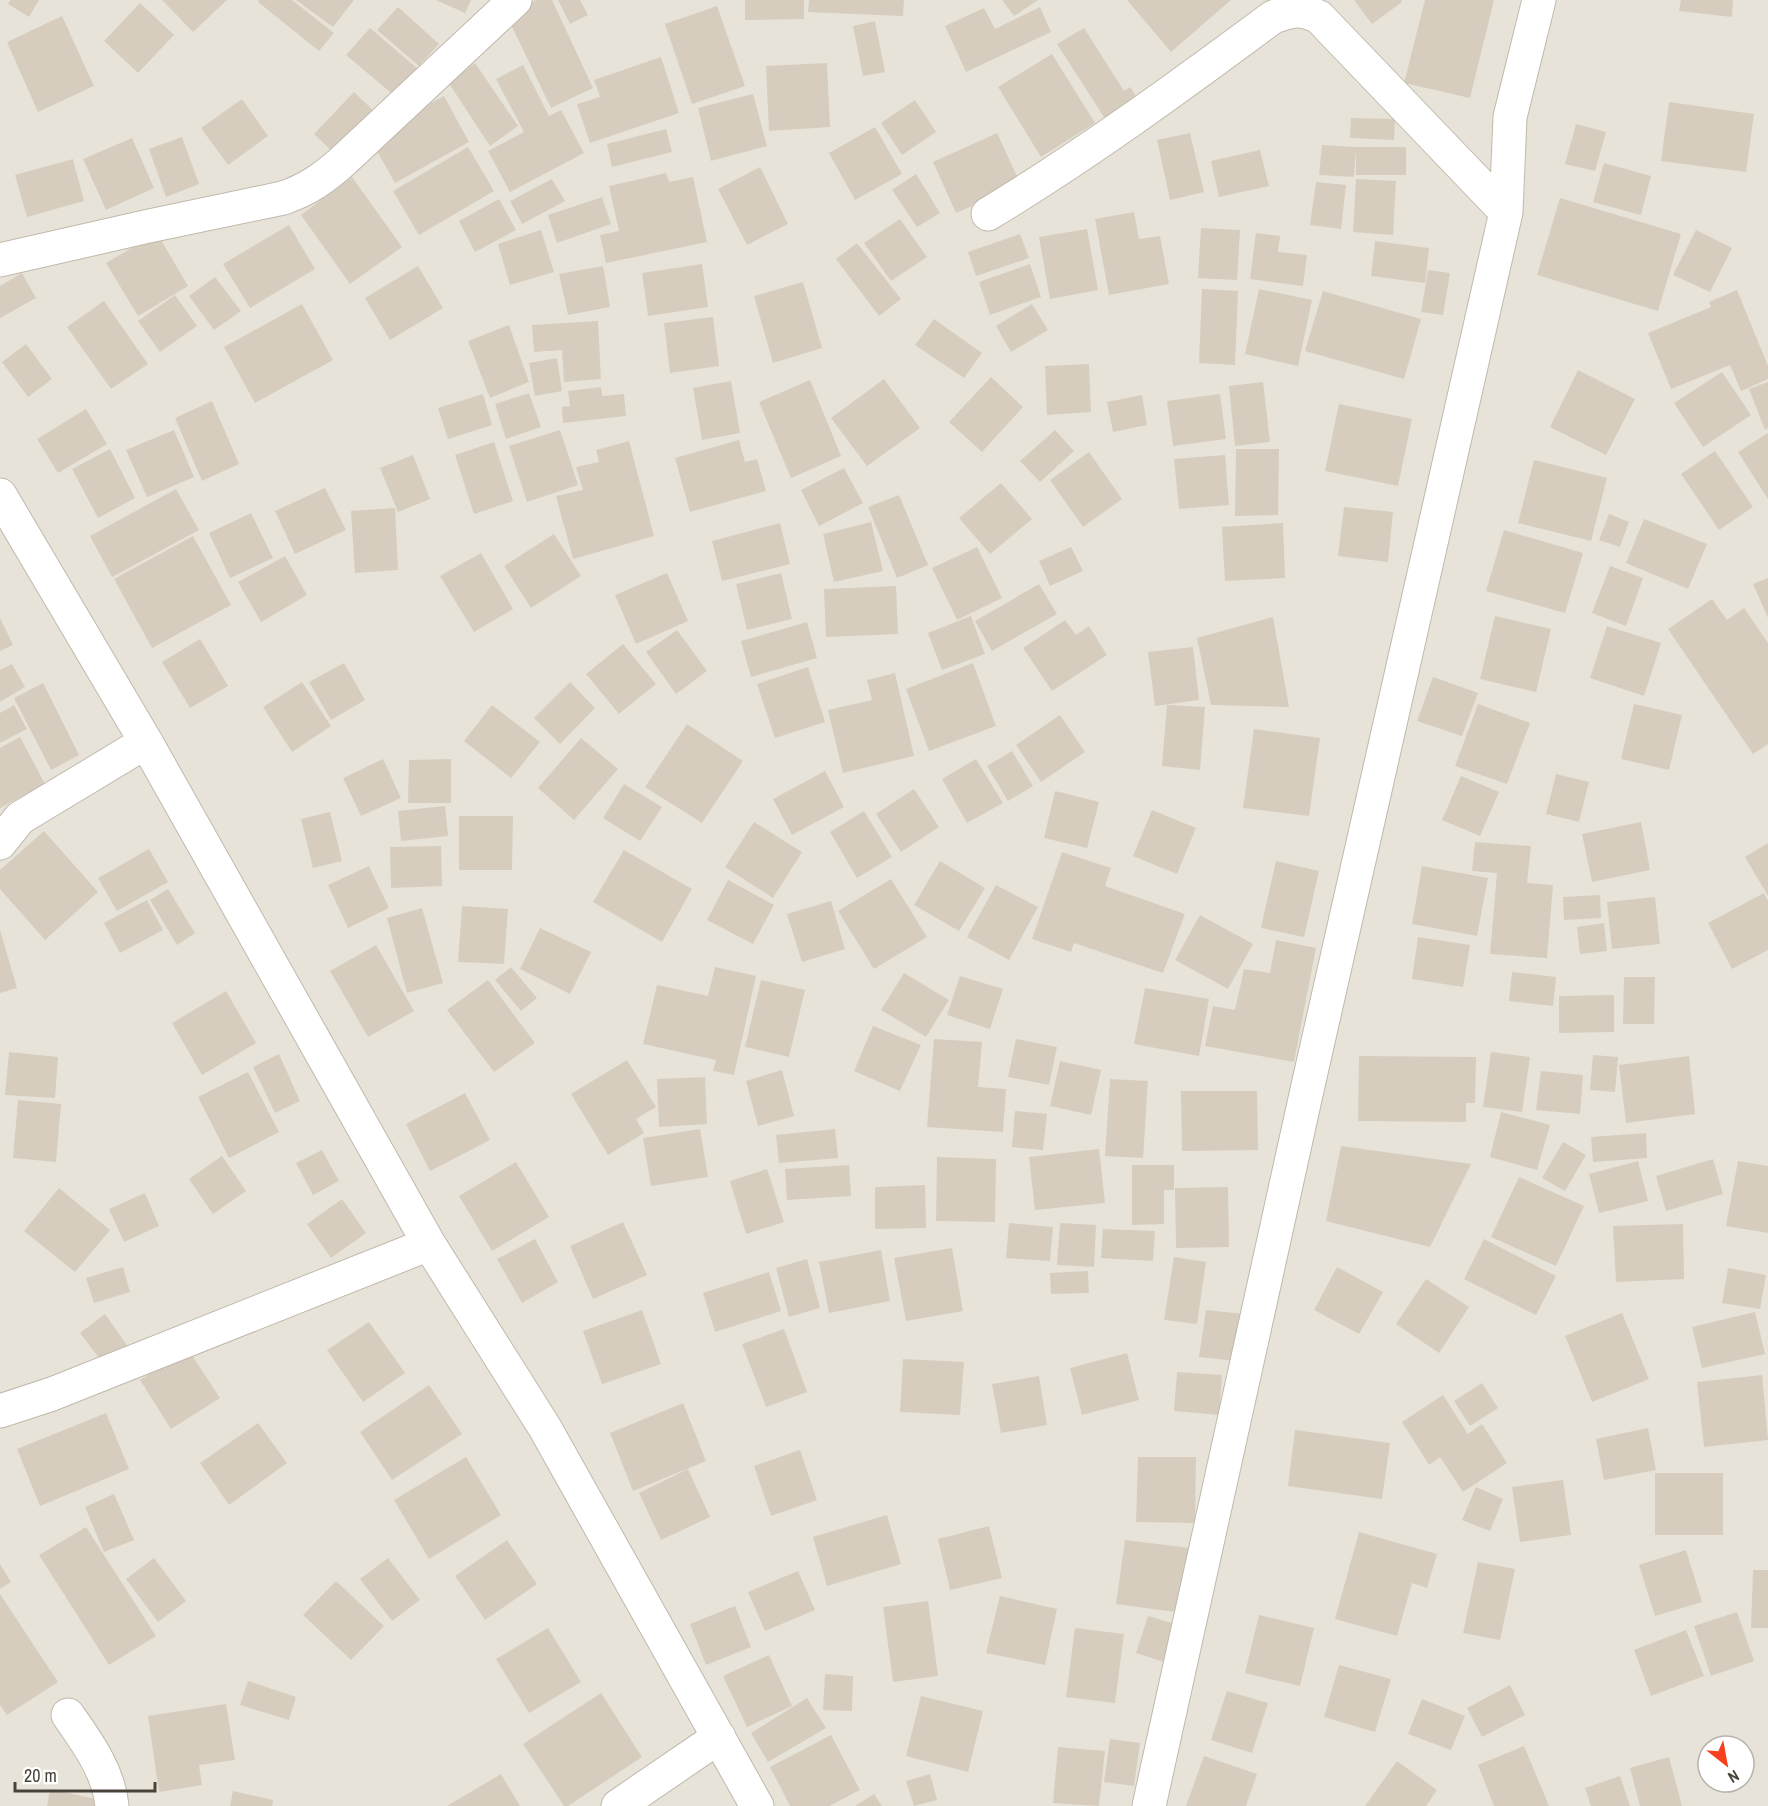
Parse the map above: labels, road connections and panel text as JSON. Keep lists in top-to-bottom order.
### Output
{
  "scale_bar": "20 m",
  "north": "bottom right"
}
